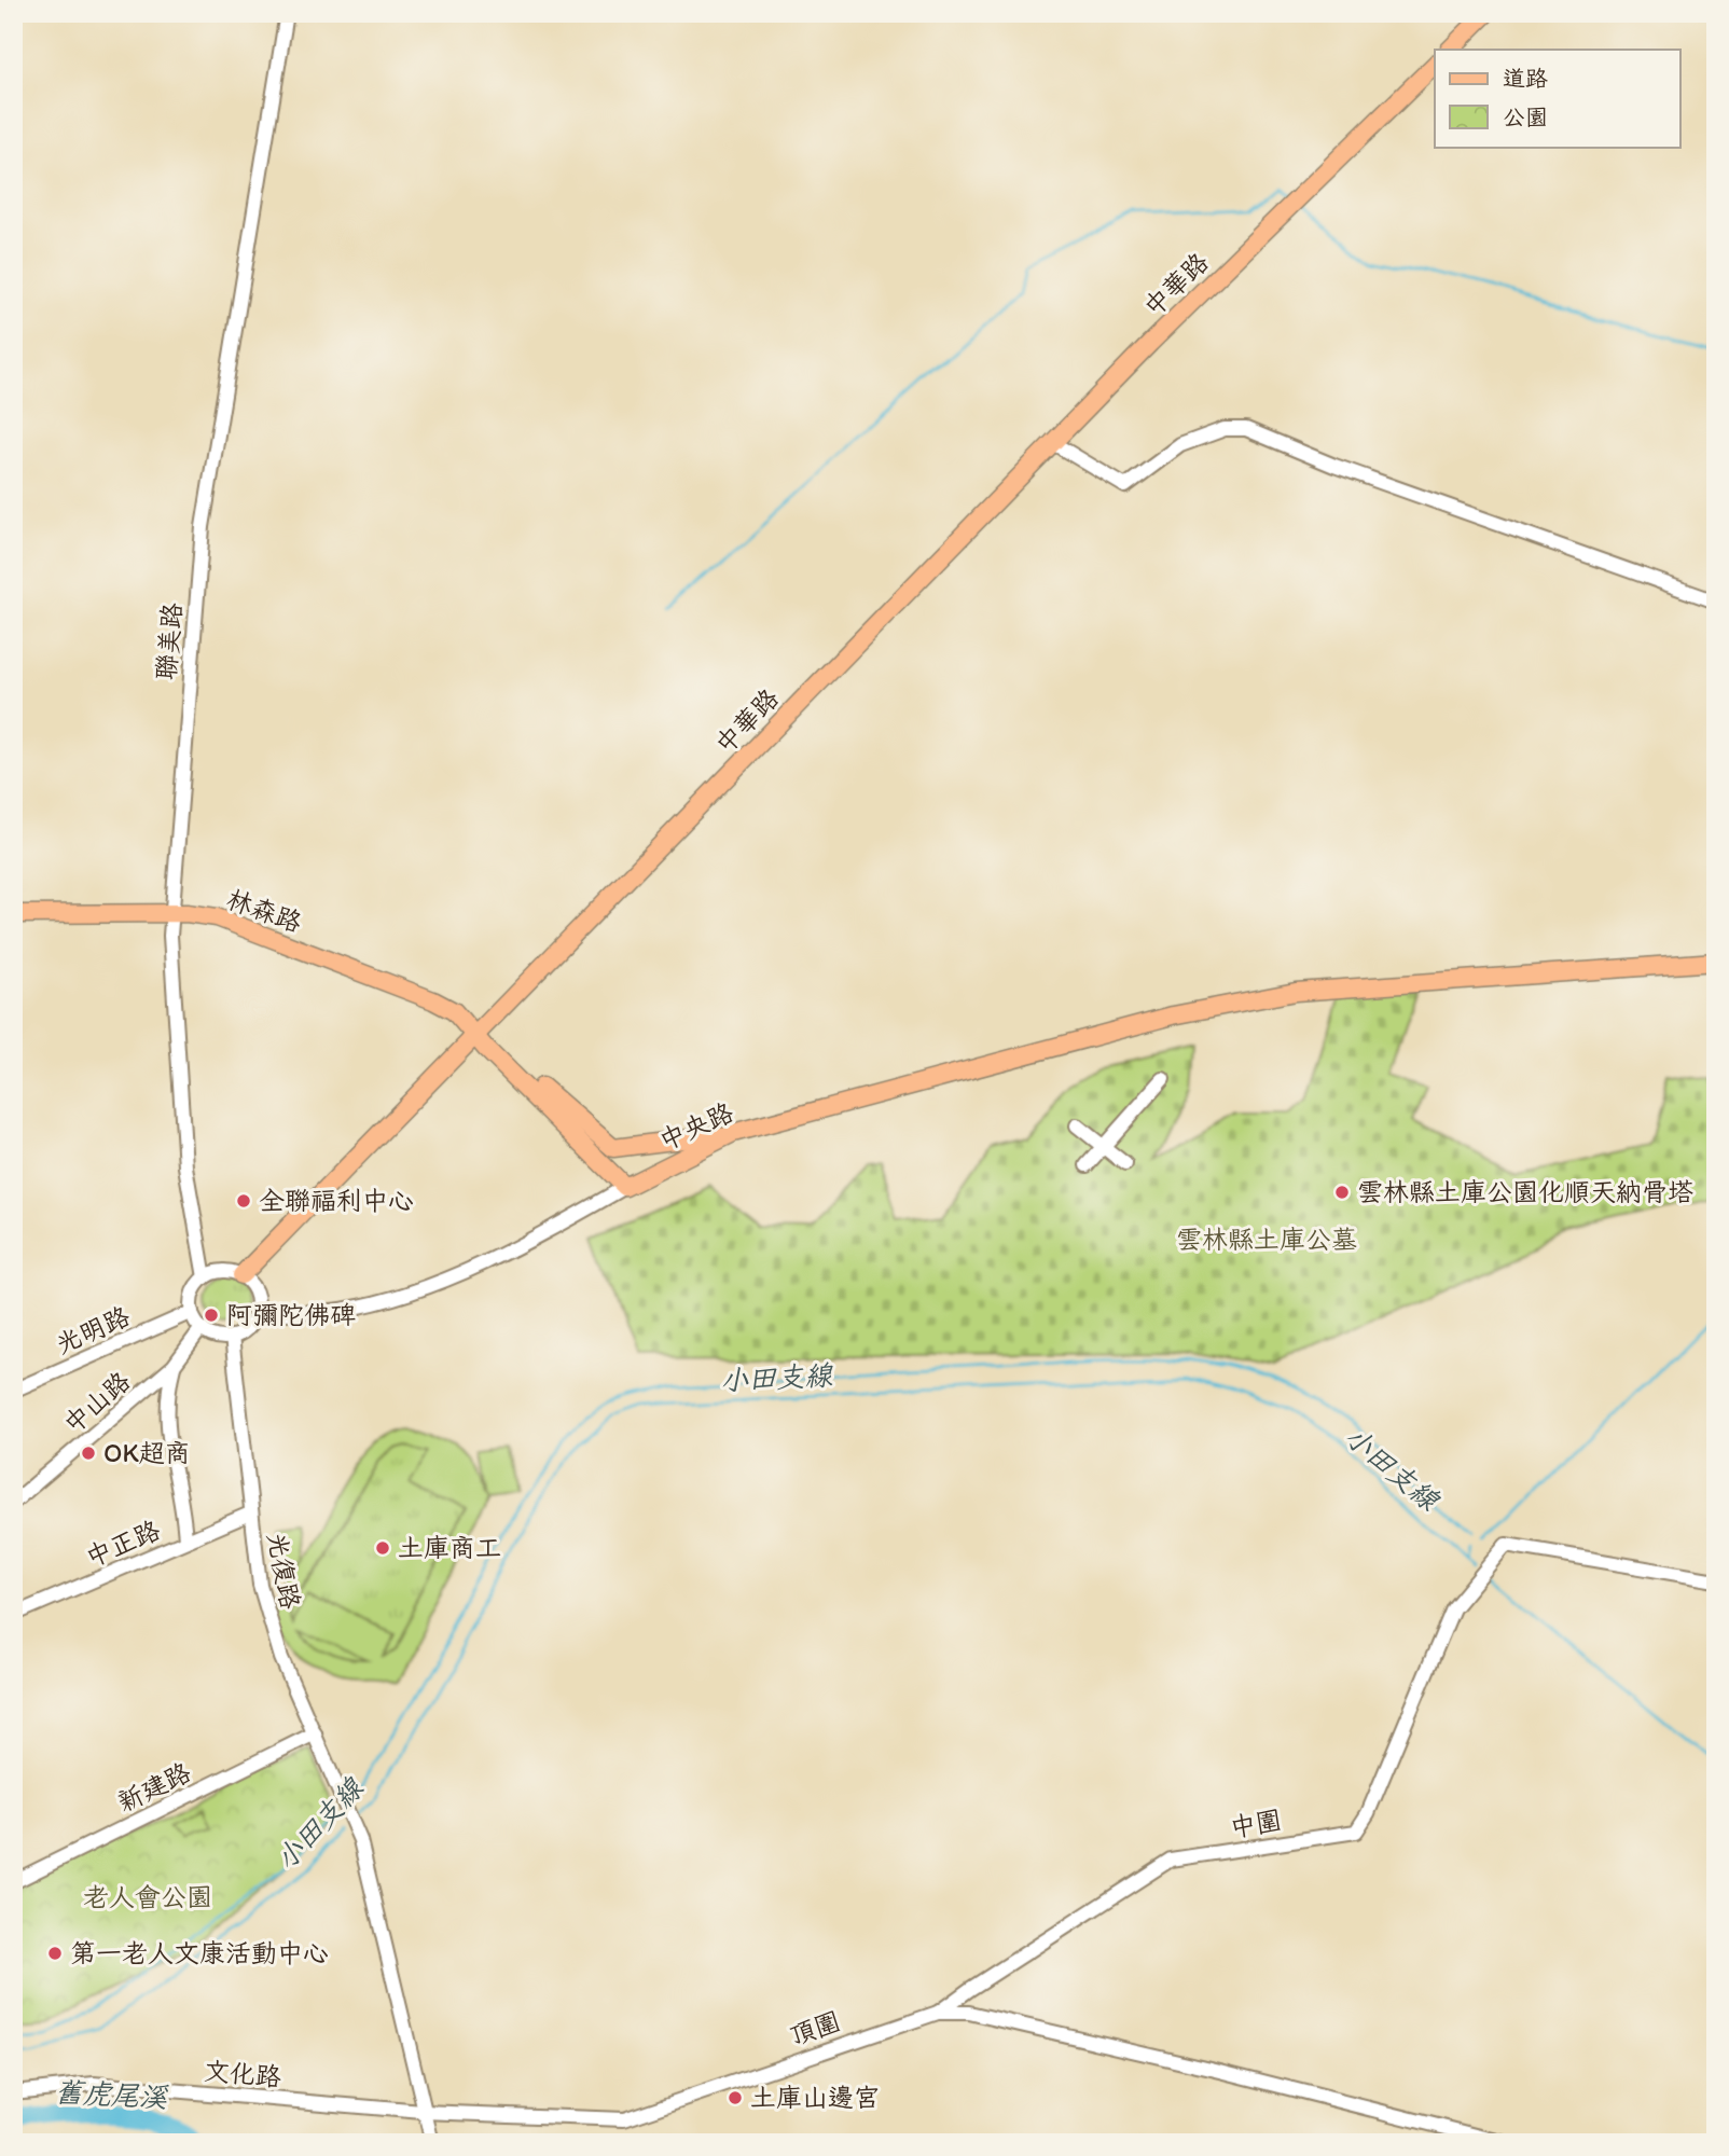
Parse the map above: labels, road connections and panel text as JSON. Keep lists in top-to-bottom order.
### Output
{
  "streets": {
    "main road": ["中華路", "林森路", "中央路"],
    "street": [
      "聯美路",
      "光明路",
      "中山路",
      "中正路",
      "光復路",
      "新建路",
      "中圍",
      "頂圍",
      "文化路"
    ]
  },
  "crossings": [
    ["中華路", "聯美路"],
    ["中華路", "林森路"],
    ["中華路", "中央路"],
    ["中華路", "光明路"],
    ["中華路", "中山路"],
    ["中華路", "光復路"],
    ["聯美路", "林森路"],
    ["聯美路", "中央路"],
    ["聯美路", "光明路"],
    ["聯美路", "中山路"],
    ["聯美路", "光復路"],
    ["林森路", "中央路"],
    ["中央路", "光明路"],
    ["中央路", "中山路"],
    ["中央路", "光復路"],
    ["光明路", "中山路"],
    ["光明路", "光復路"],
    ["中山路", "光復路"],
    ["中正路", "光復路"],
    ["光復路", "新建路"],
    ["光復路", "頂圍"],
    ["光復路", "文化路"],
    ["中圍", "頂圍"],
    ["頂圍", "文化路"]
  ],
  "water": ["小田支線", "舊虎尾溪"],
  "parks": ["雲林縣土庫公墓", "老人會公園"],
  "places": [
    "雲林縣土庫公園化順天納骨塔",
    "全聯福利中心",
    "阿彌陀佛碑",
    "OK超商",
    "土庫商工",
    "第一老人文康活動中心",
    "土庫山邊宮"
  ],
  "legend": ["道路", "公園"]
}
